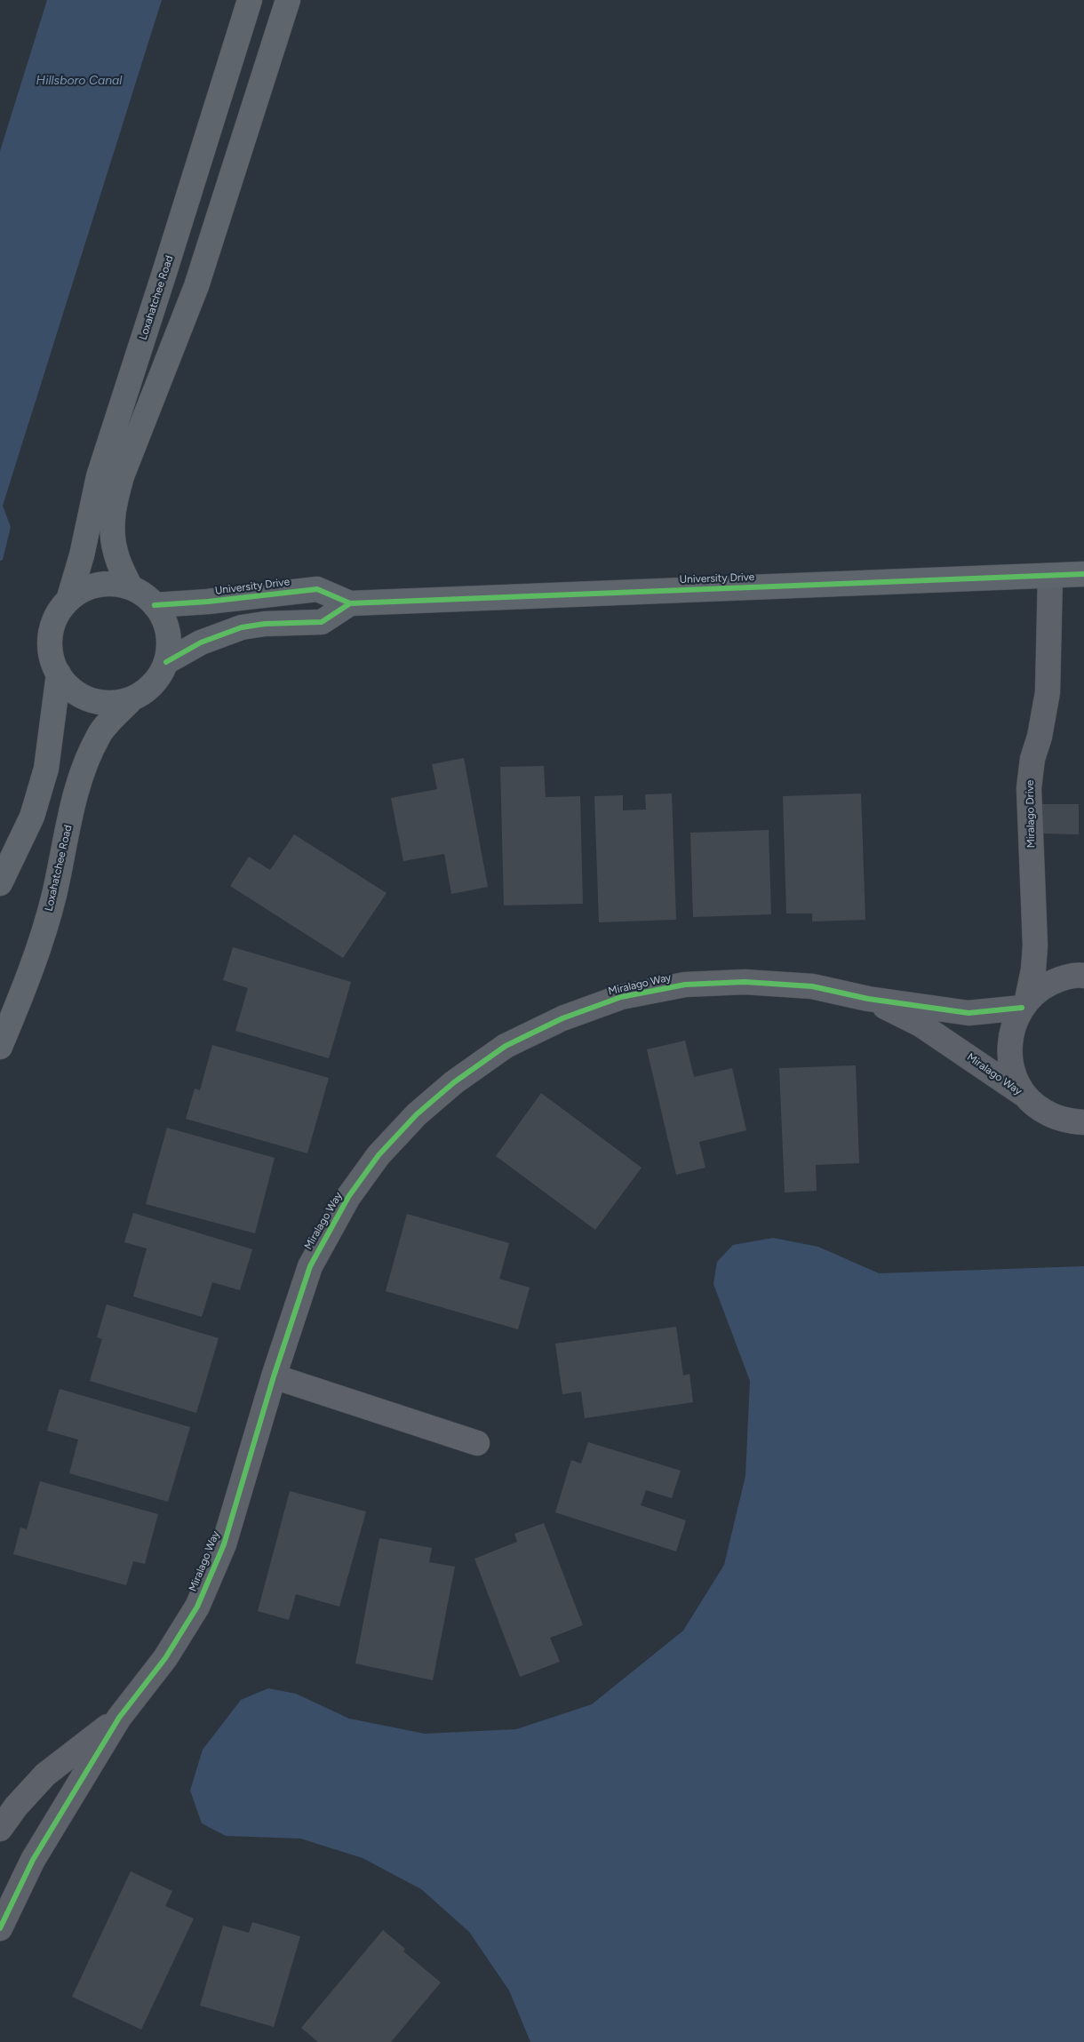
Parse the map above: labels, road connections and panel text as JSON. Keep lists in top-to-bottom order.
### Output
{
  "streets": {
    "main road": ["Loxahatchee Road", "University Drive"],
    "street": ["Miralago Drive", "Miralago Way"]
  },
  "crossings": [
    ["Loxahatchee Road", "University Drive"],
    ["University Drive", "Miralago Drive"],
    ["Miralago Drive", "Miralago Way"]
  ],
  "water": ["Hillsboro Canal"]
}
